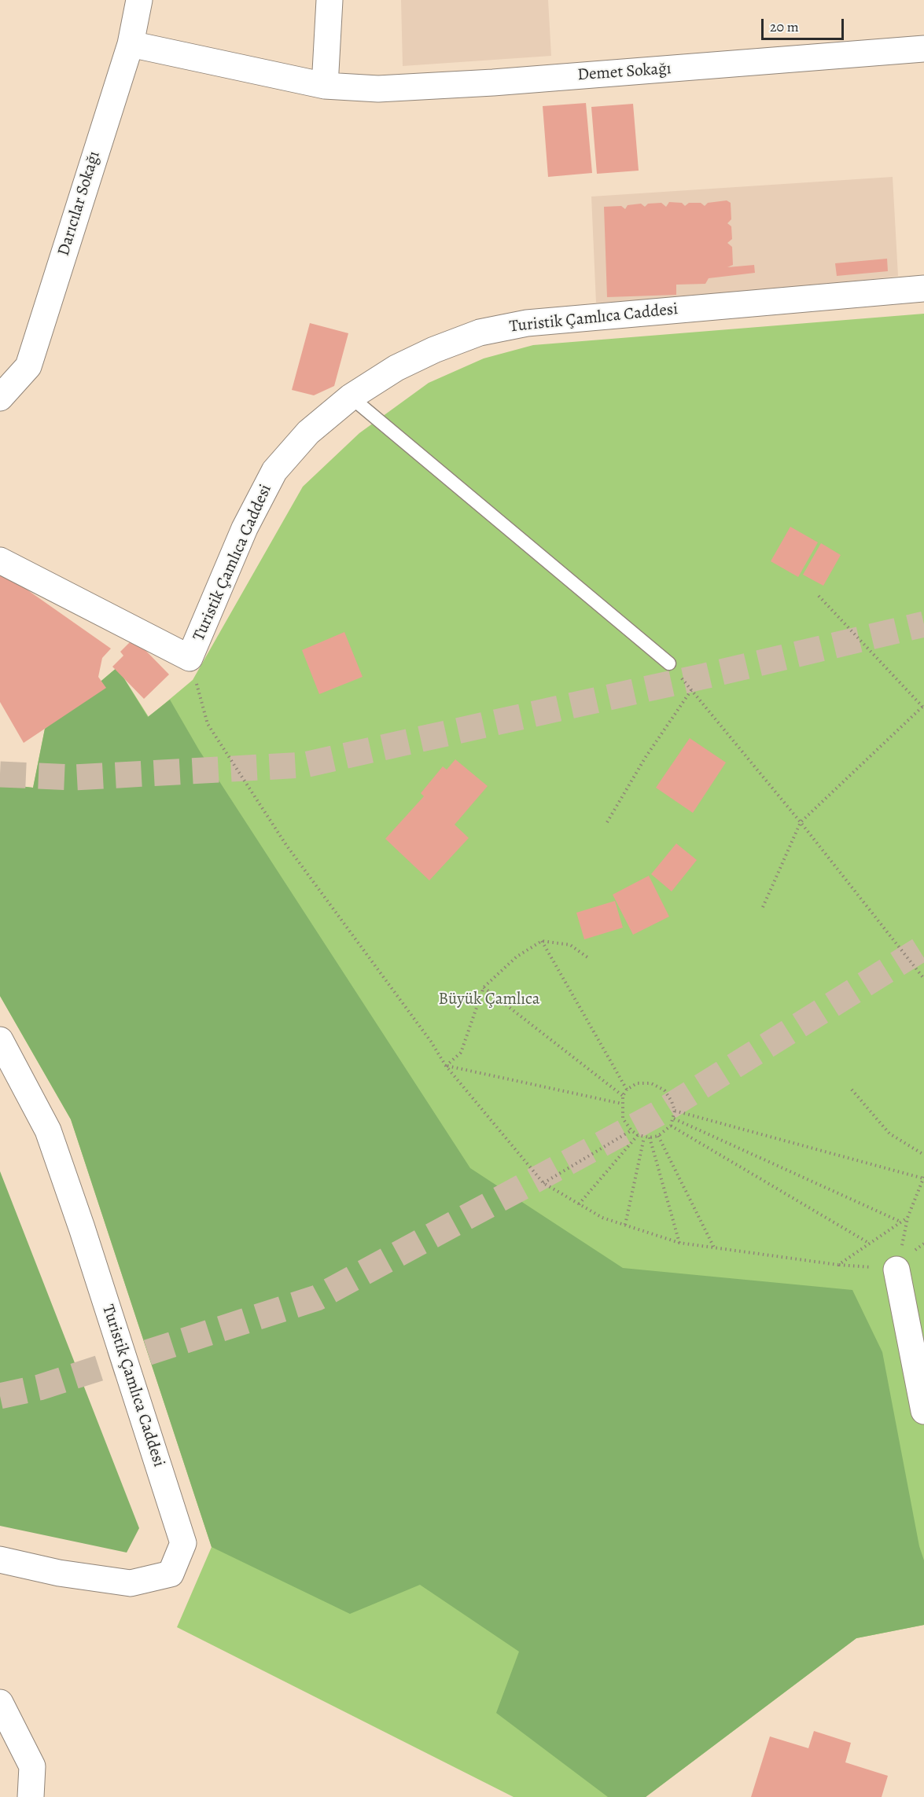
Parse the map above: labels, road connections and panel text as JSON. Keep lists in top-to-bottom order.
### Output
{
  "streets": {
    "street": ["Demet Sokağı", "Darıcılar Sokağı", "Turistik Çamlıca Caddesi"]
  },
  "crossings": [
    ["Demet Sokağı", "Darıcılar Sokağı"]
  ],
  "parks": ["Büyük Çamlıca"],
  "scale_bar": "20 m"
}
